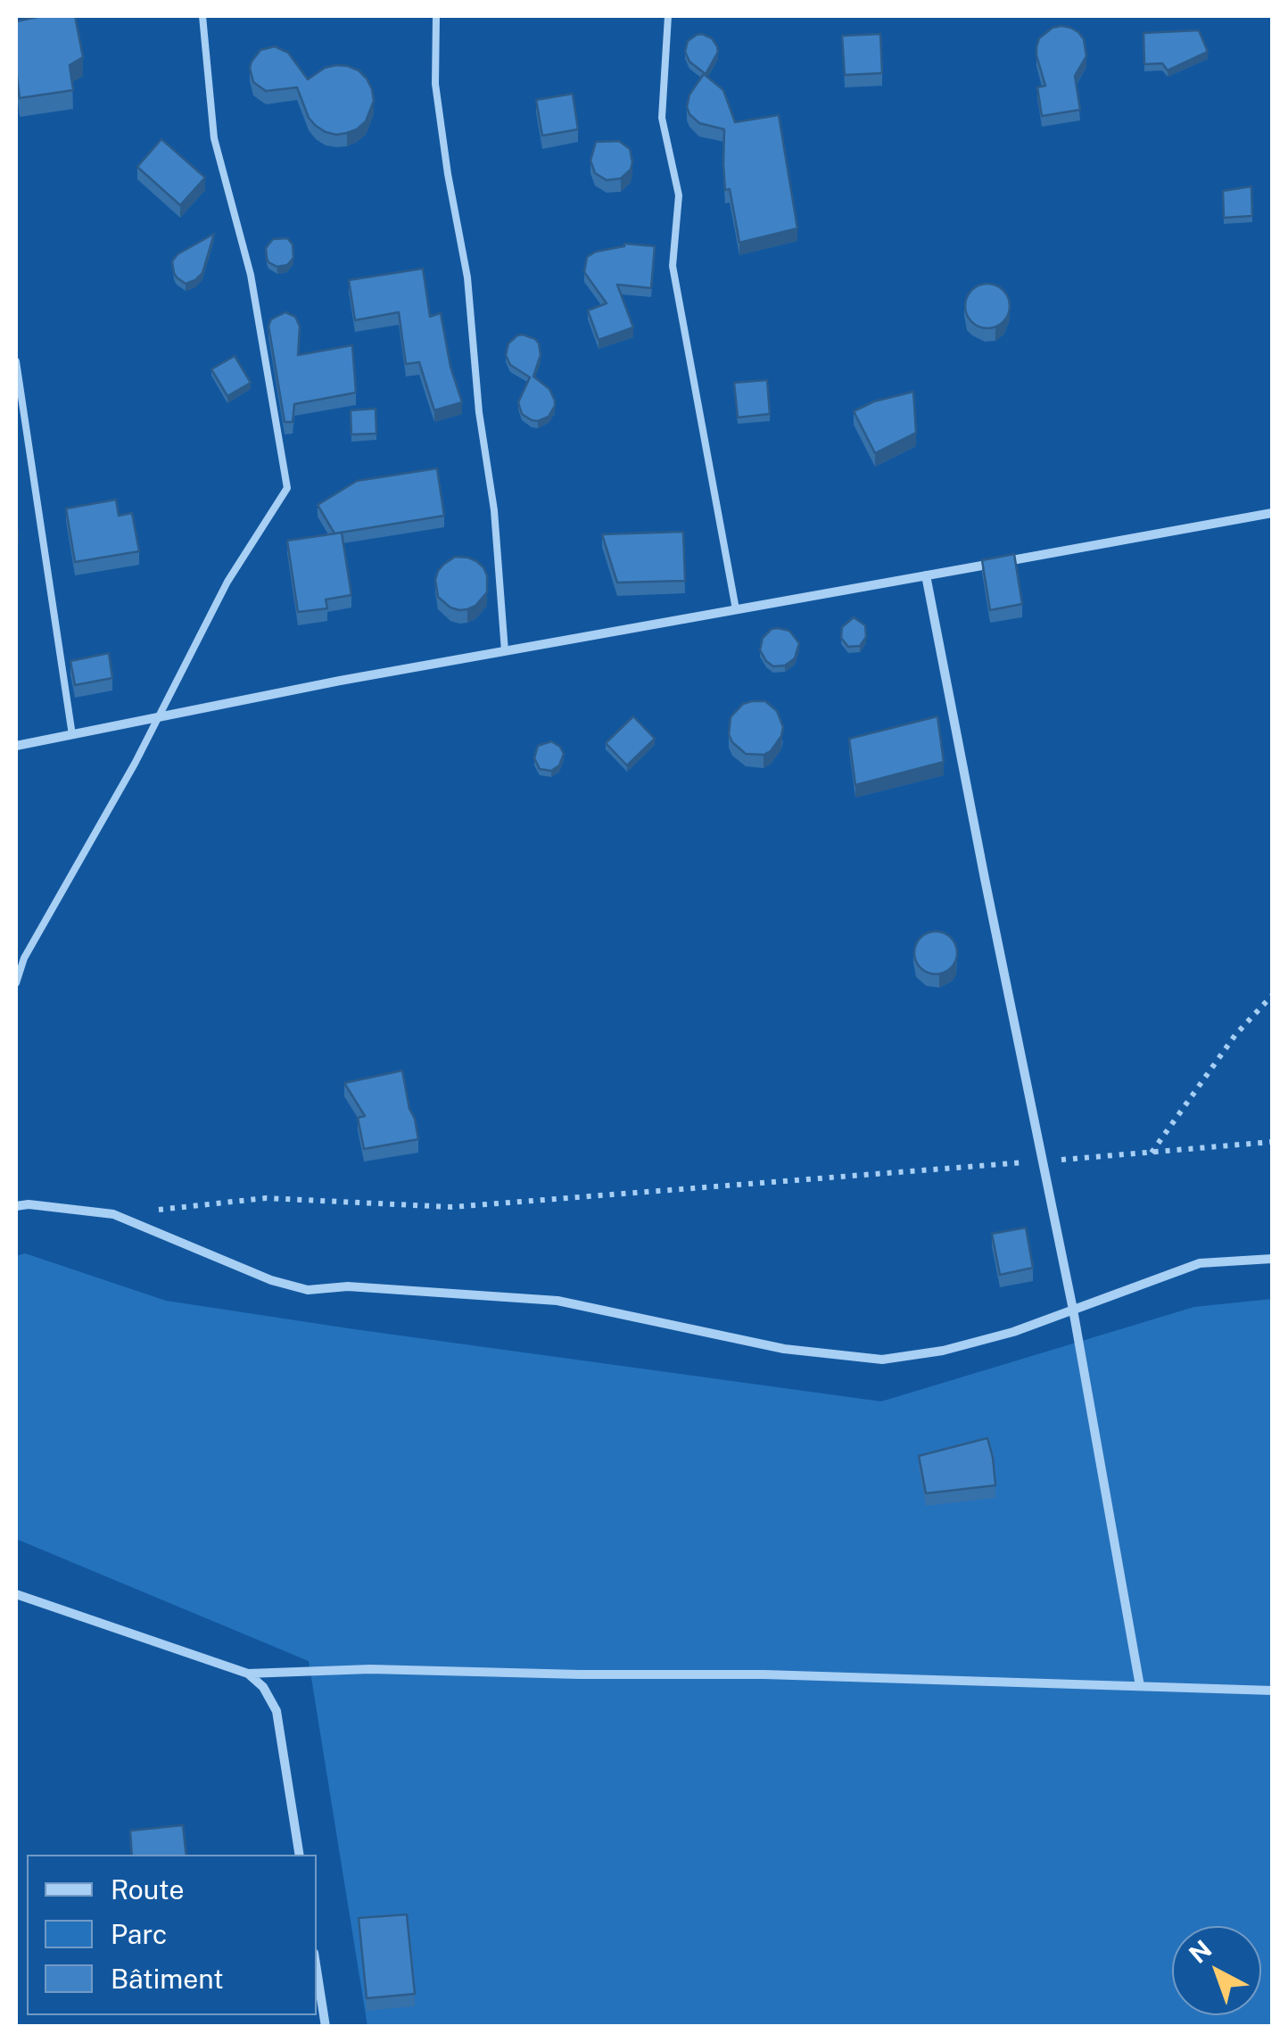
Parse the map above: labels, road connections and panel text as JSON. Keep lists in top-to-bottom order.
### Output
{
  "legend": ["Route", "Parc", "Bâtiment"],
  "north": "top left"
}
